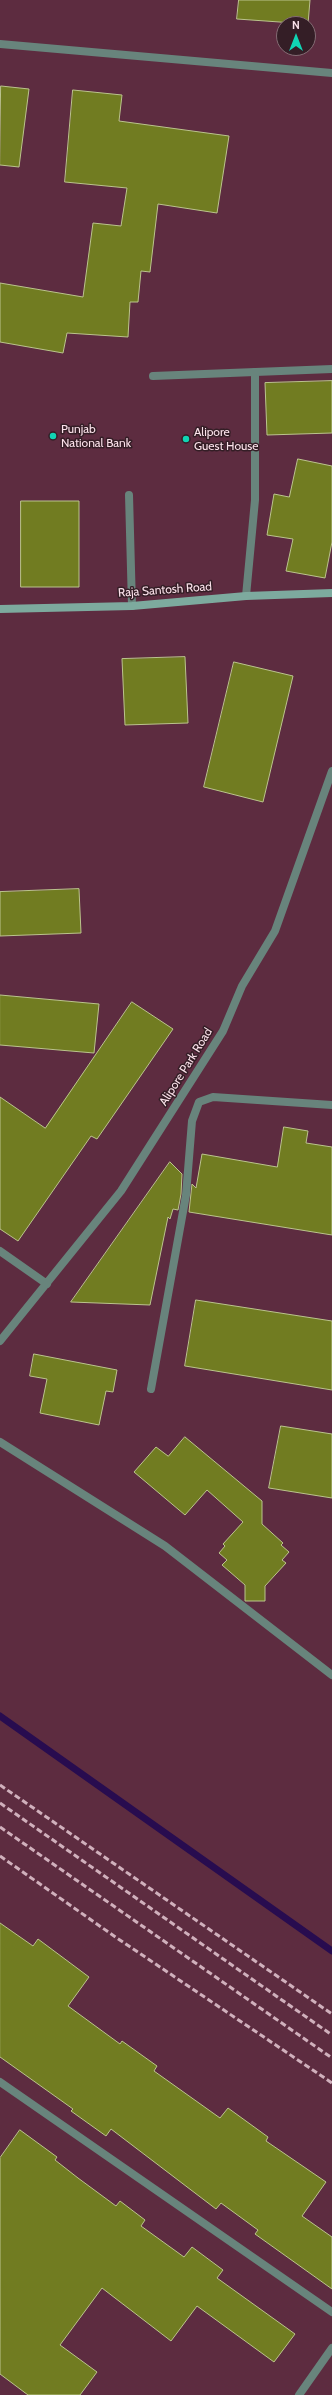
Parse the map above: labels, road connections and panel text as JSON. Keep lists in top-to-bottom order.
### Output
{
  "streets": {
    "main road": ["Raja Santosh Road"],
    "street": ["Alipore Park Road"]
  },
  "places": ["Punjab National Bank", "Alipore Guest House"],
  "north": "top"
}
